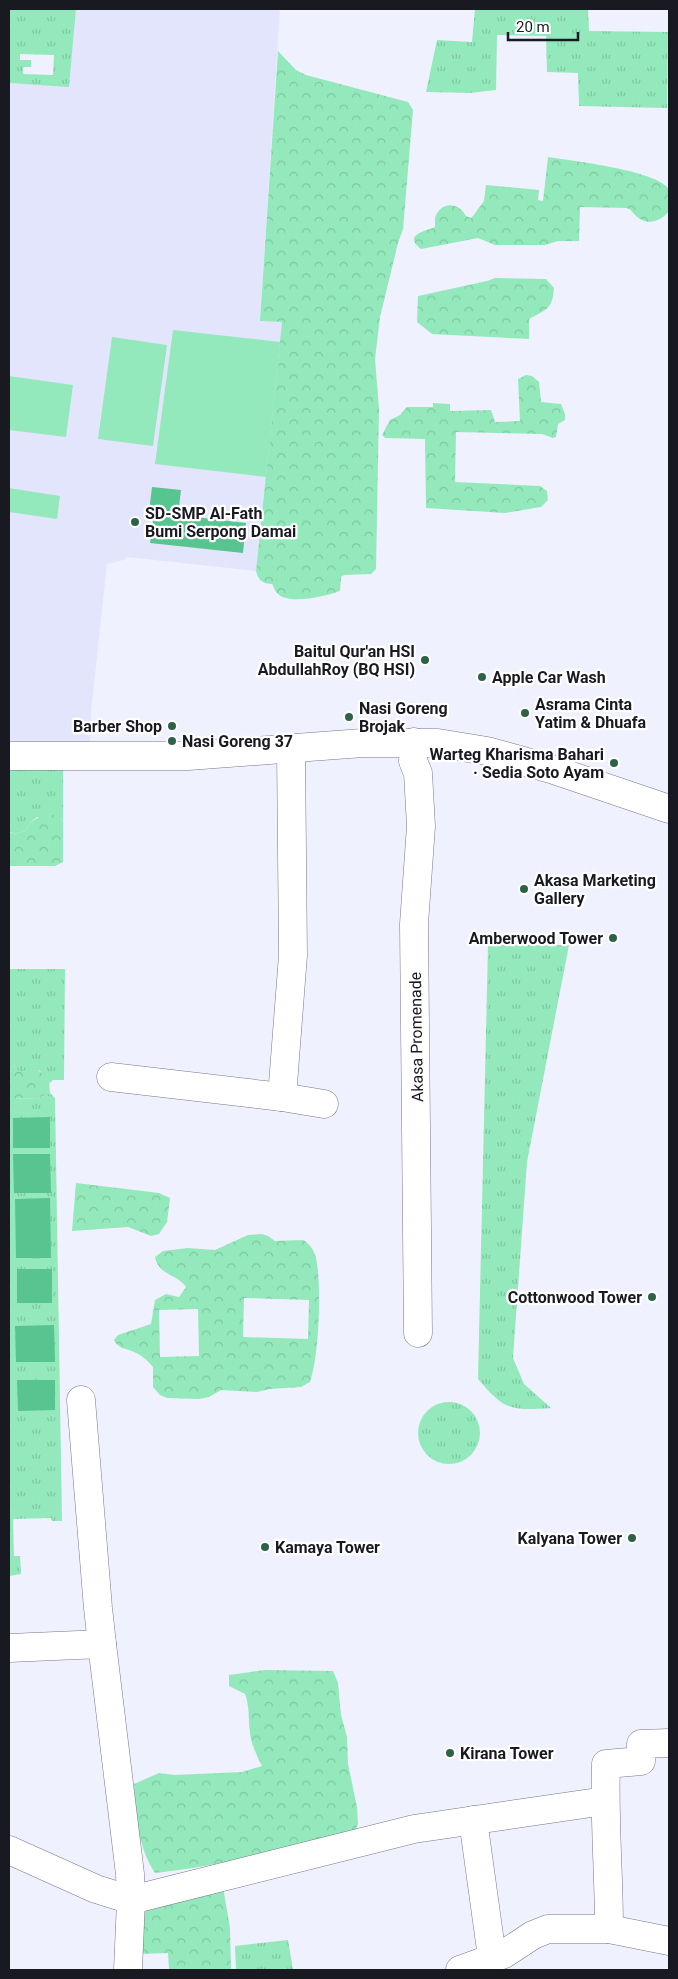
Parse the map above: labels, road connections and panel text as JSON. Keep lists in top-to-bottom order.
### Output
{
  "streets": {
    "street": ["Akasa Promenade"]
  },
  "places": [
    "SD-SMP Al-Fath Bumi Serpong Damai",
    "Baitul Qur'an HSI AbdullahRoy (BQ HSI)",
    "Apple Car Wash",
    "Asrama Cinta Yatim & Dhuafa",
    "Nasi Goreng Brojak",
    "Barber Shop",
    "Nasi Goreng 37",
    "Warteg Kharisma Bahari · Sedia Soto Ayam",
    "Akasa Marketing Gallery",
    "Amberwood Tower",
    "Cottonwood Tower",
    "Kalyana Tower",
    "Kamaya Tower",
    "Kirana Tower"
  ],
  "scale_bar": "20 m"
}
